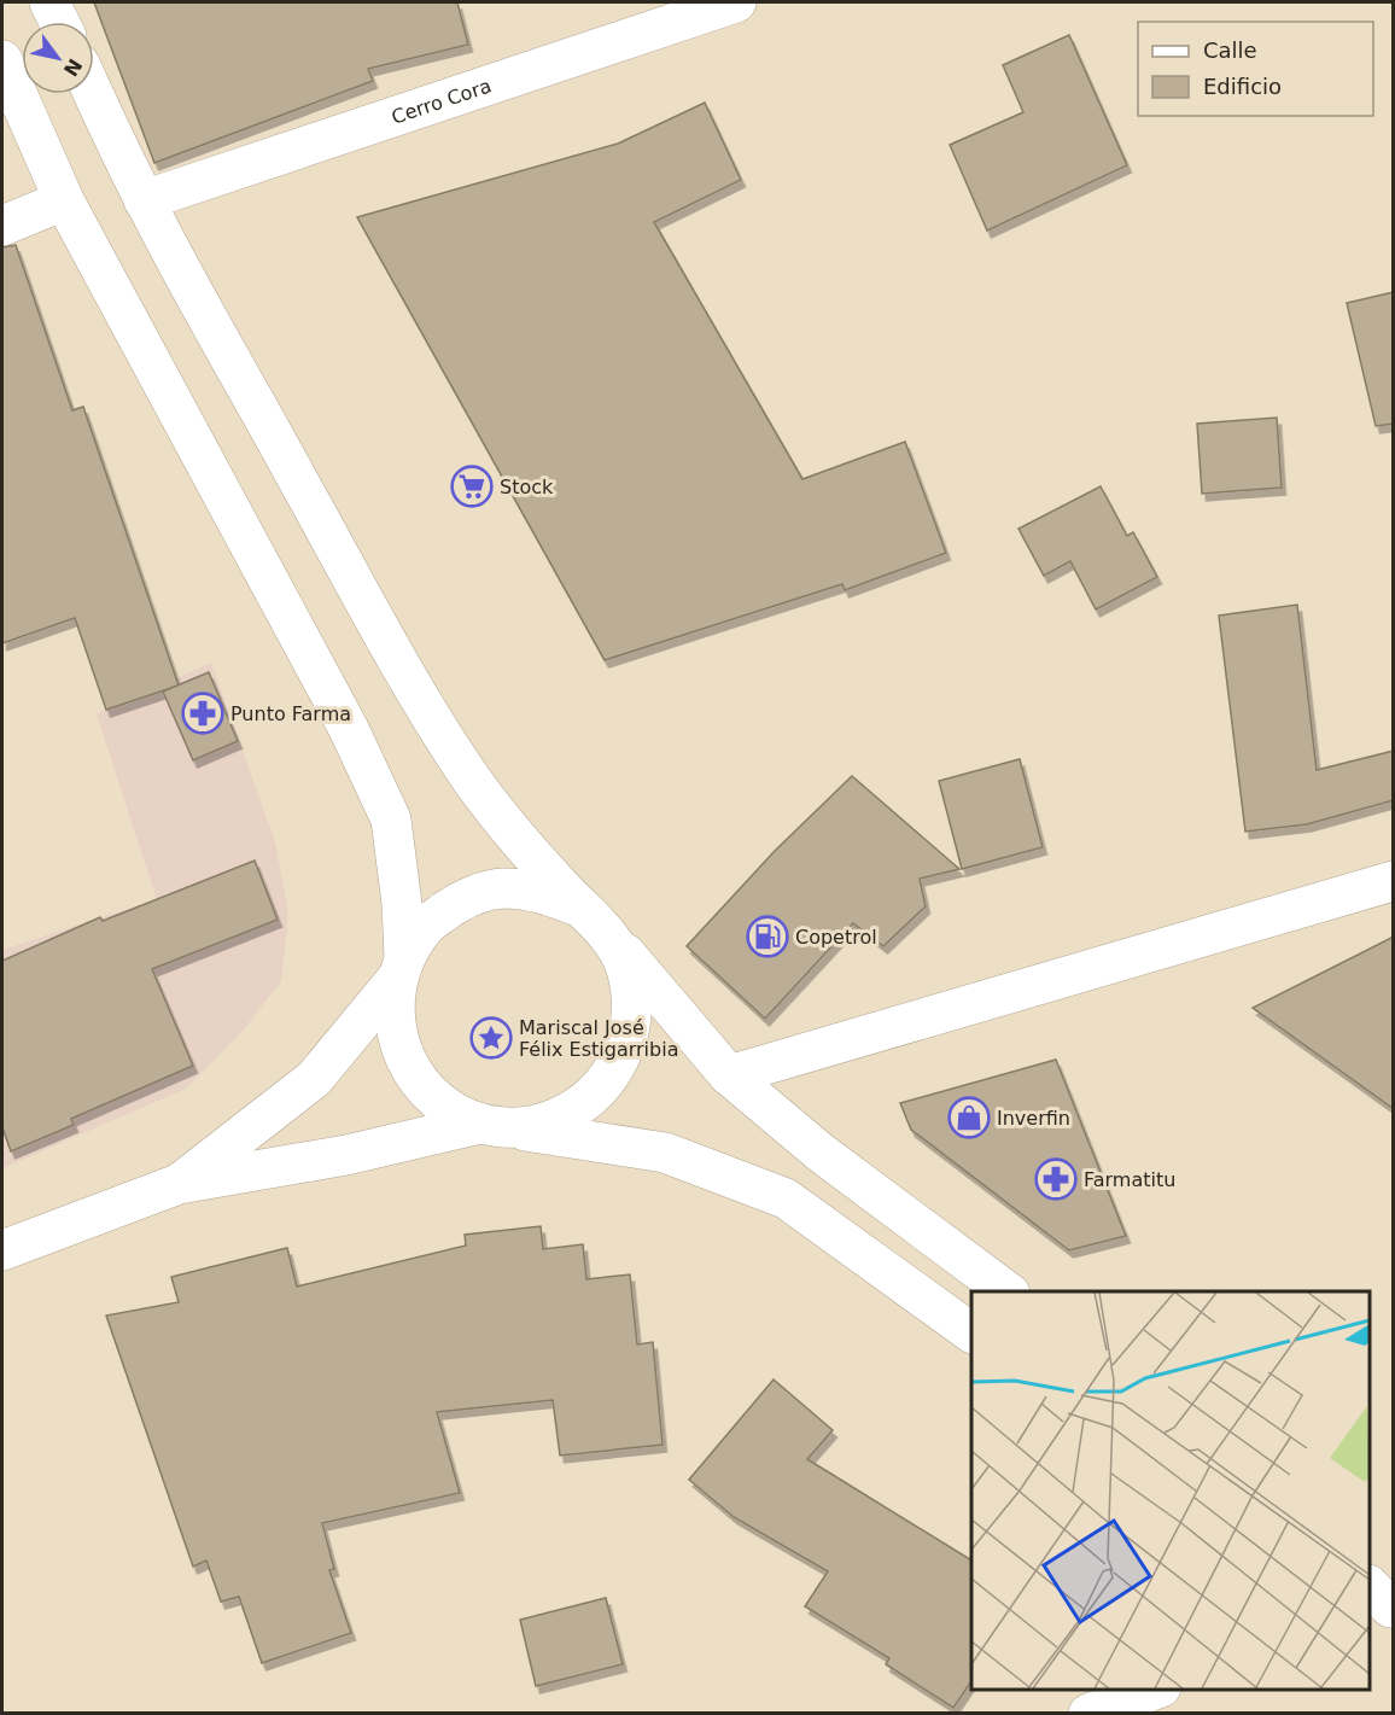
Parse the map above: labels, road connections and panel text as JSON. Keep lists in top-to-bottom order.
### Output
{
  "streets": {
    "main road": ["Cerro Cora"]
  },
  "places": {
    "supermarket": ["Stock"],
    "pharmacy": ["Punto Farma", "Farmatitu"],
    "fuel station": ["Copetrol"],
    "place": ["Mariscal José Félix Estigarribia"],
    "shop": ["Inverfin"]
  },
  "legend": ["Calle", "Edificio"],
  "north": "bottom right"
}
